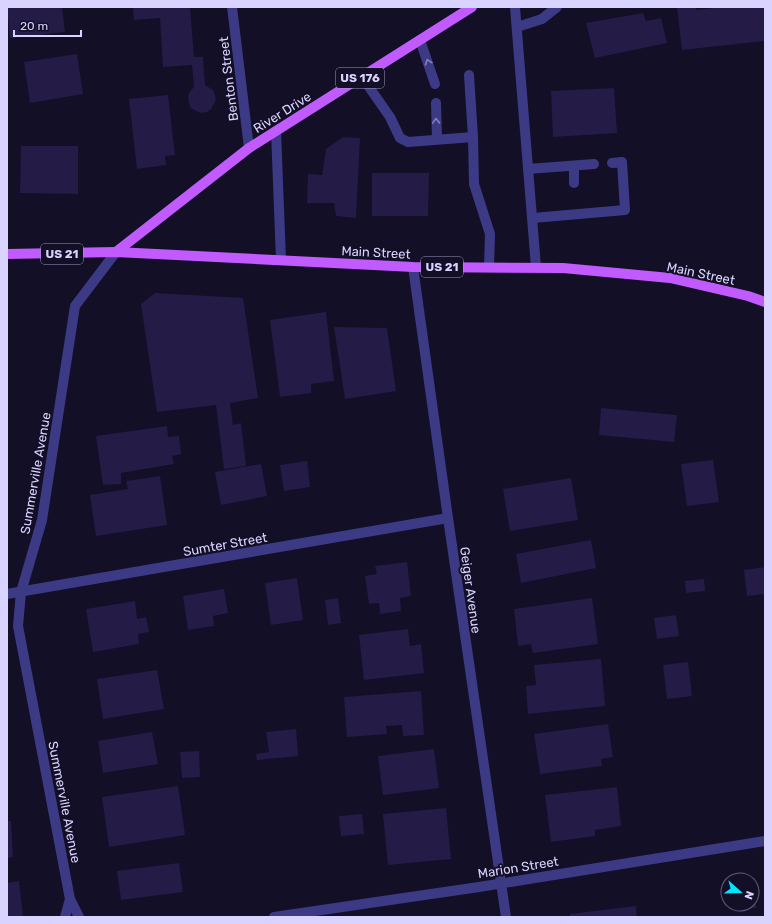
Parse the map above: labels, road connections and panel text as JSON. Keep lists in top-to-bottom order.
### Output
{
  "streets": {
    "main road": [
      "US 176",
      "River Drive",
      "Main Street",
      "US 21"
    ],
    "street": [
      "Benton Street",
      "Summerville Avenue",
      "Sumter Street",
      "Geiger Avenue",
      "Marion Street"
    ]
  },
  "crossings": [
    ["Benton Street", "River Drive"],
    ["River Drive", "Main Street"],
    ["River Drive", "Summerville Avenue"],
    ["Main Street", "Summerville Avenue"],
    ["Main Street", "Geiger Avenue"],
    ["Summerville Avenue", "Sumter Street"],
    ["Sumter Street", "Geiger Avenue"],
    ["Geiger Avenue", "Marion Street"]
  ],
  "scale_bar": "20 m",
  "north": "right"
}
